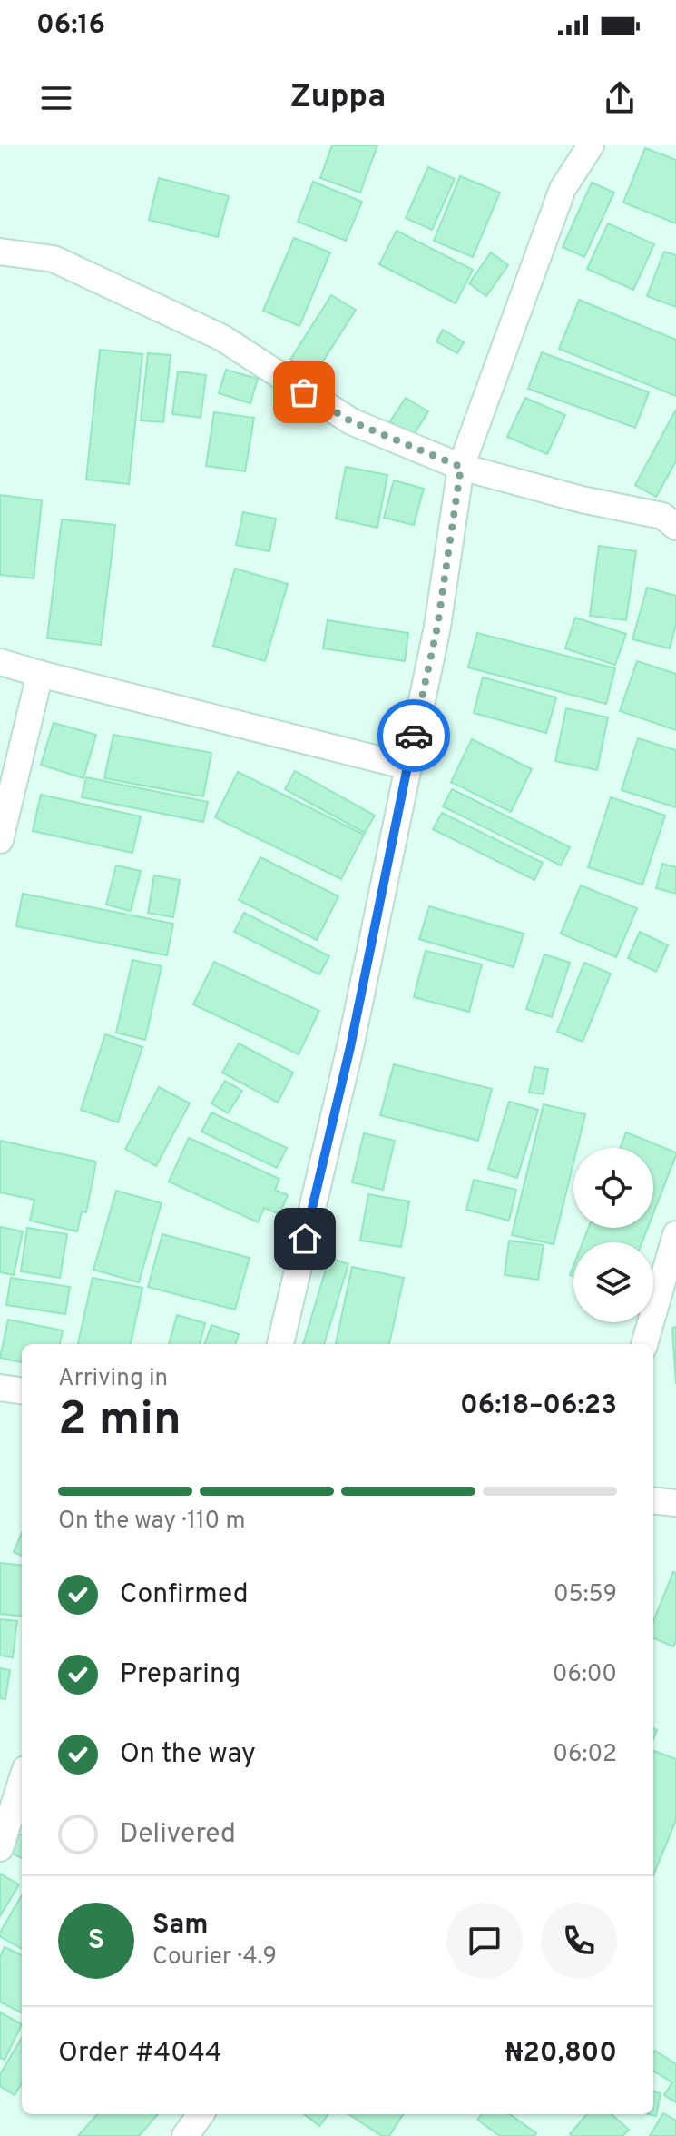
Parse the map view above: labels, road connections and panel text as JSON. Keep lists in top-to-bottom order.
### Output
{
  "page": {
    "status": "06:16",
    "header": "Zuppa",
    "heading": ["2 min", "Arriving in", "06:18–06:23"],
    "panel": [
      "Sam",
      "Courier · 4.9",
      "Order #4044",
      "₦20,800"
    ],
    "bar": "On the way · 110 m",
    "list": [
      ["Confirmed", "05:59"],
      ["Preparing", "06:00"],
      ["On the way", "06:02"],
      "Delivered"
    ],
    "round": "S"
  }
}
